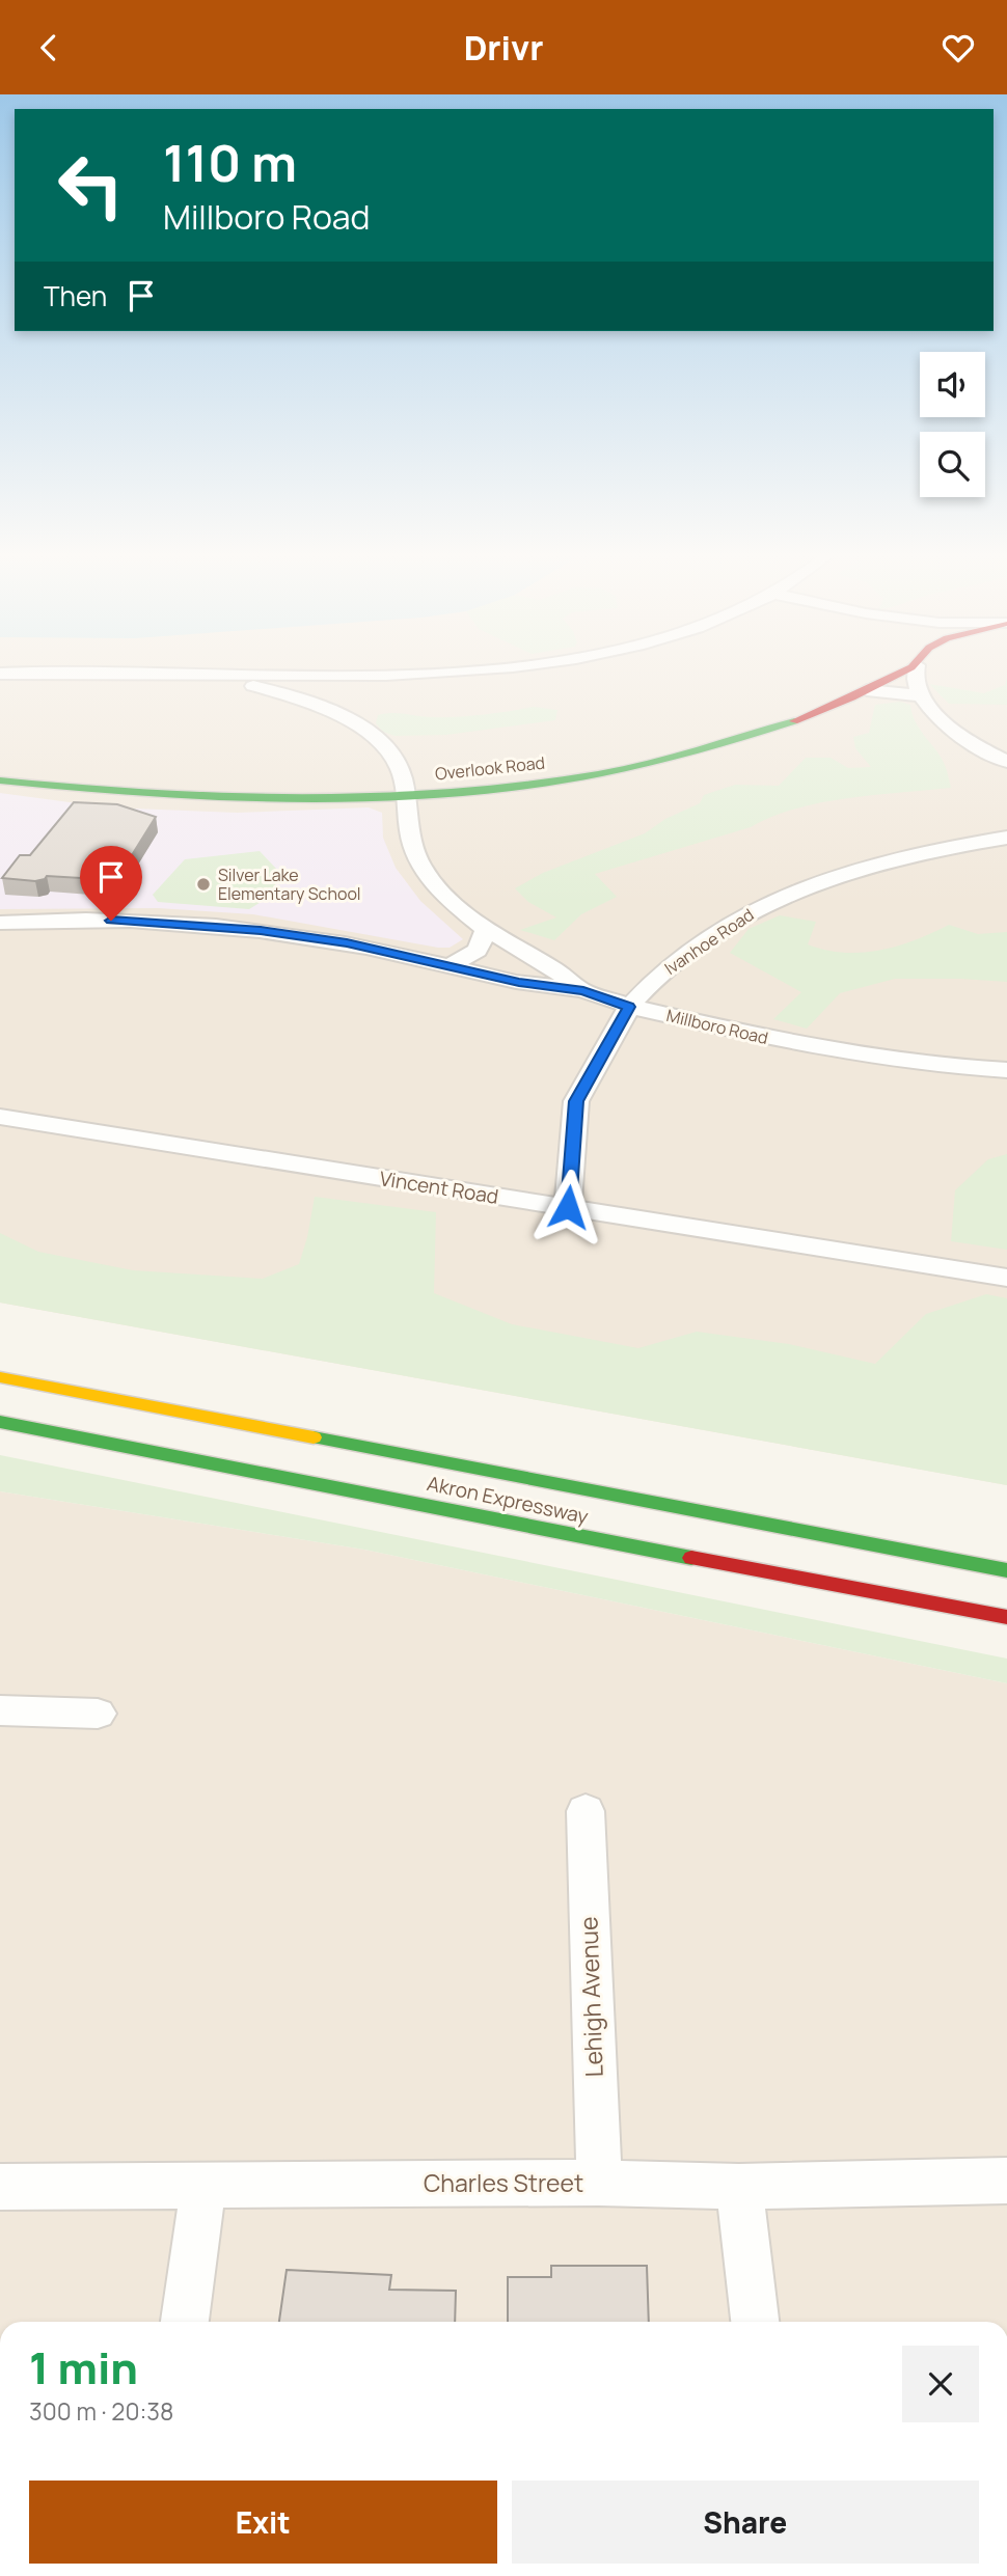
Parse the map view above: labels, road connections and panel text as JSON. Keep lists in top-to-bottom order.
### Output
{
  "streets": {
    "main road": ["Overlook Road", "Akron Expressway"],
    "street": [
      "Ivanhoe Road",
      "Millboro Road",
      "Vincent Road",
      "Lehigh Avenue",
      "Charles Street"
    ]
  },
  "crossings": [
    ["Ivanhoe Road", "Millboro Road"],
    ["Ivanhoe Road", "Vincent Road"],
    ["Lehigh Avenue", "Charles Street"]
  ],
  "places": ["Silver Lake Elementary School"],
  "page": {
    "header": "Drivr",
    "turn": ["110 m", "Millboro Road"],
    "then": "Then",
    "heading": ["1 min", "300 m · 20:38"],
    "buttons": ["Exit", "Share"]
  }
}
